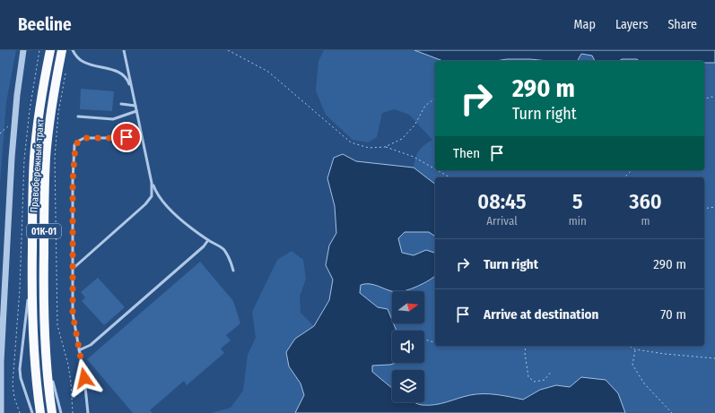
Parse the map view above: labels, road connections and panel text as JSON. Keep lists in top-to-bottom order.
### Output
{
  "streets": {
    "highway": ["Правобережный тракт", "01К-01"]
  },
  "north": "right",
  "page": {
    "header": "Beeline",
    "nav": ["Map", "Layers", "Share"],
    "turn": ["290 m", "Turn right"],
    "then": "Then",
    "eta": [
      "08:45",
      "Arrival",
      "5",
      "min",
      "360",
      "m"
    ],
    "list": [
      {
        "name": "Turn right",
        "value": "290 m"
      },
      {
        "name": "Arrive at destination",
        "value": "70 m"
      }
    ]
  }
}
